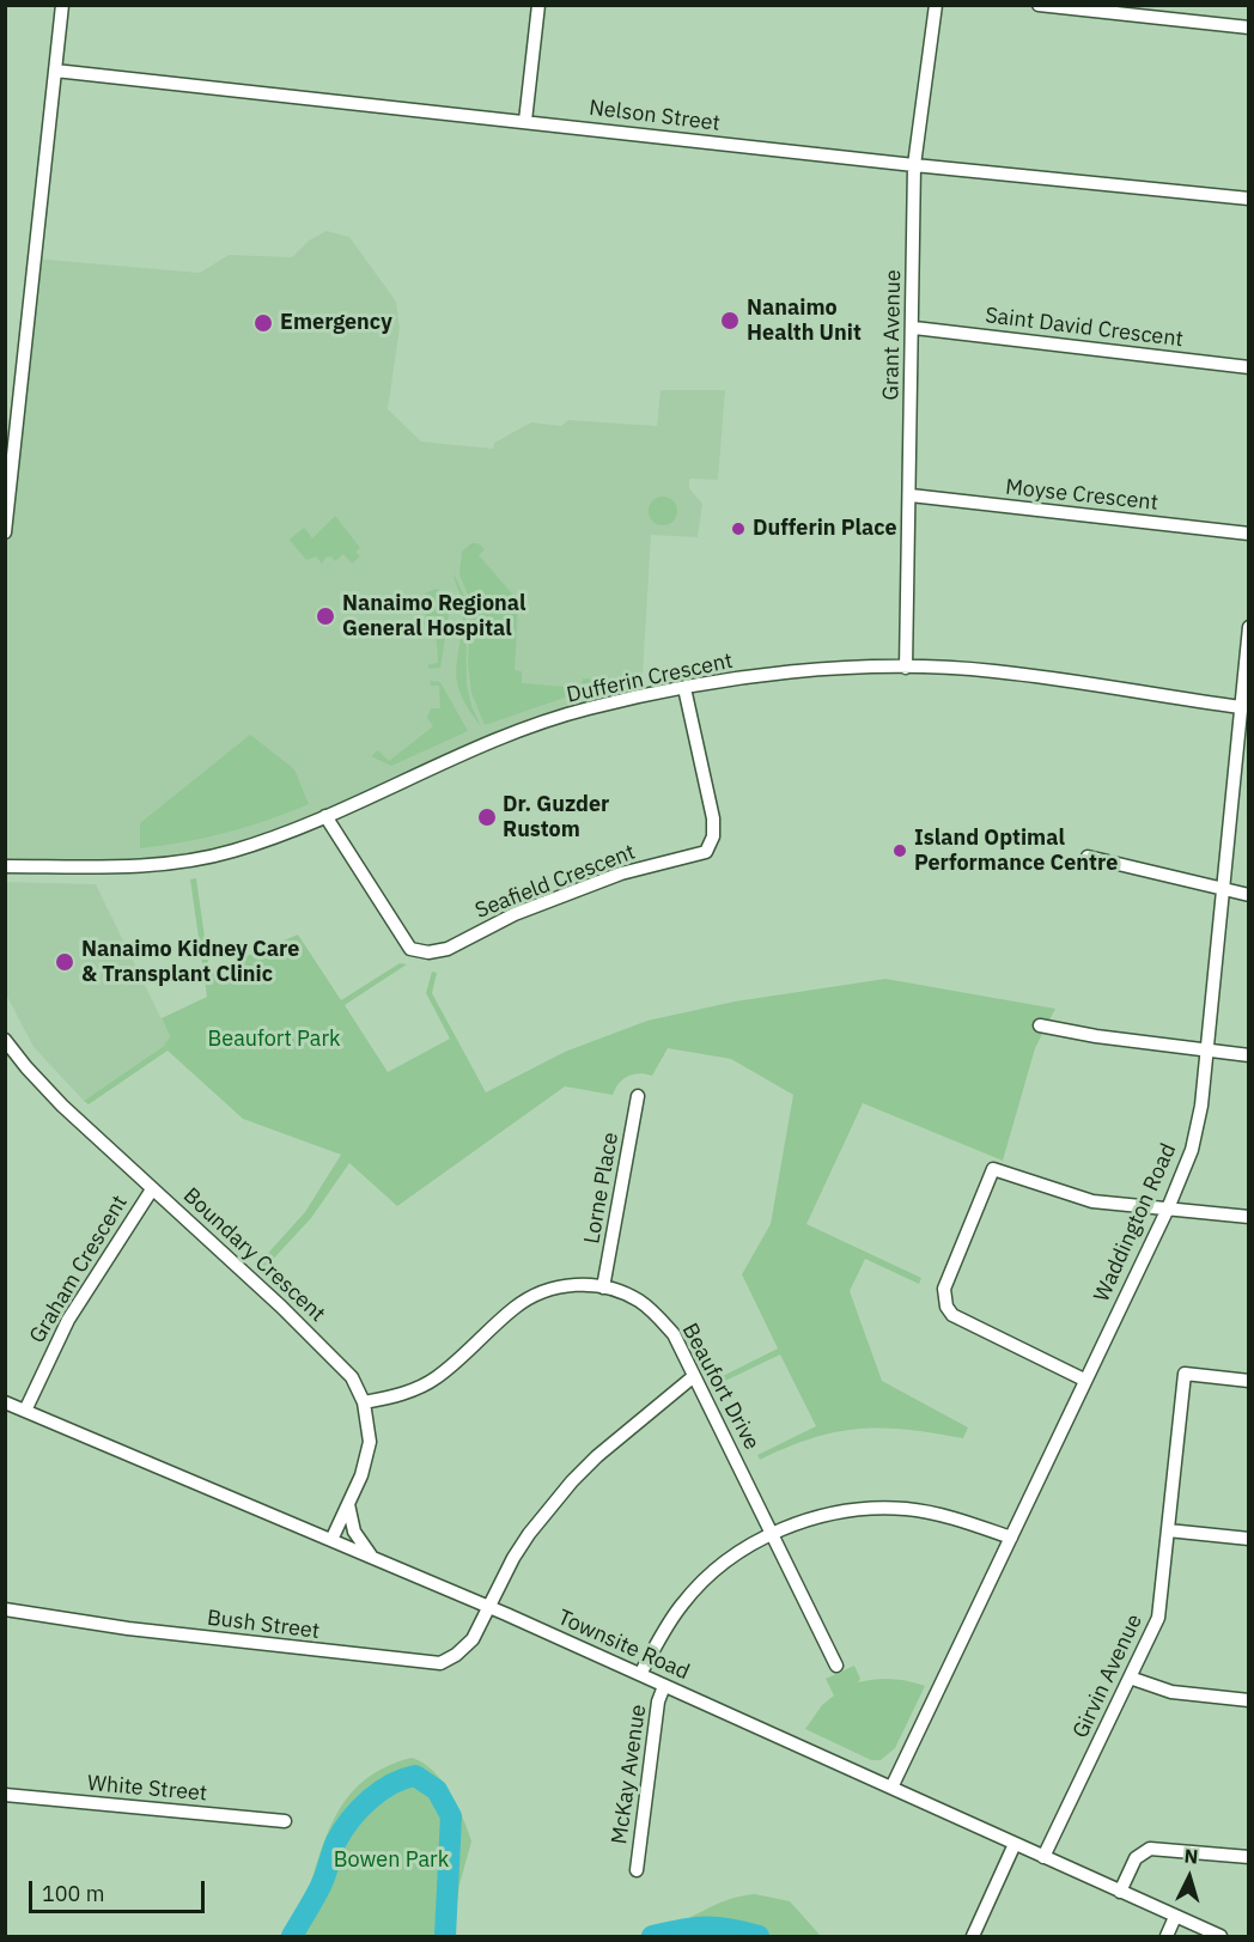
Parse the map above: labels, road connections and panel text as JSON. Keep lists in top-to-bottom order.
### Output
{
  "streets": {
    "street": [
      "Nelson Street",
      "Saint David Crescent",
      "Grant Avenue",
      "Moyse Crescent",
      "Dufferin Crescent",
      "Seafield Crescent",
      "Lorne Place",
      "Waddington Road",
      "Boundary Crescent",
      "Graham Crescent",
      "Beaufort Drive",
      "Bush Street",
      "Townsite Road",
      "Girvin Avenue",
      "McKay Avenue",
      "White Street"
    ]
  },
  "crossings": [
    ["Nelson Street", "Grant Avenue"],
    ["Saint David Crescent", "Grant Avenue"],
    ["Grant Avenue", "Moyse Crescent"],
    ["Grant Avenue", "Dufferin Crescent"],
    ["Dufferin Crescent", "Seafield Crescent"],
    ["Dufferin Crescent", "Waddington Road"],
    ["Lorne Place", "Beaufort Drive"],
    ["Waddington Road", "Townsite Road"],
    ["Boundary Crescent", "Graham Crescent"],
    ["Boundary Crescent", "Beaufort Drive"],
    ["Boundary Crescent", "Townsite Road"],
    ["Graham Crescent", "Townsite Road"],
    ["Beaufort Drive", "Bush Street"],
    ["Bush Street", "Townsite Road"],
    ["Townsite Road", "Girvin Avenue"],
    ["Townsite Road", "McKay Avenue"]
  ],
  "parks": ["Beaufort Park", "Bowen Park"],
  "places": [
    "Nanaimo Health Unit",
    "Emergency",
    "Dufferin Place",
    "Nanaimo Regional General Hospital",
    "Dr. Guzder Rustom",
    "Island Optimal Performance Centre",
    "Nanaimo Kidney Care & Transplant Clinic"
  ],
  "scale_bar": "100 m",
  "north": "top"
}
